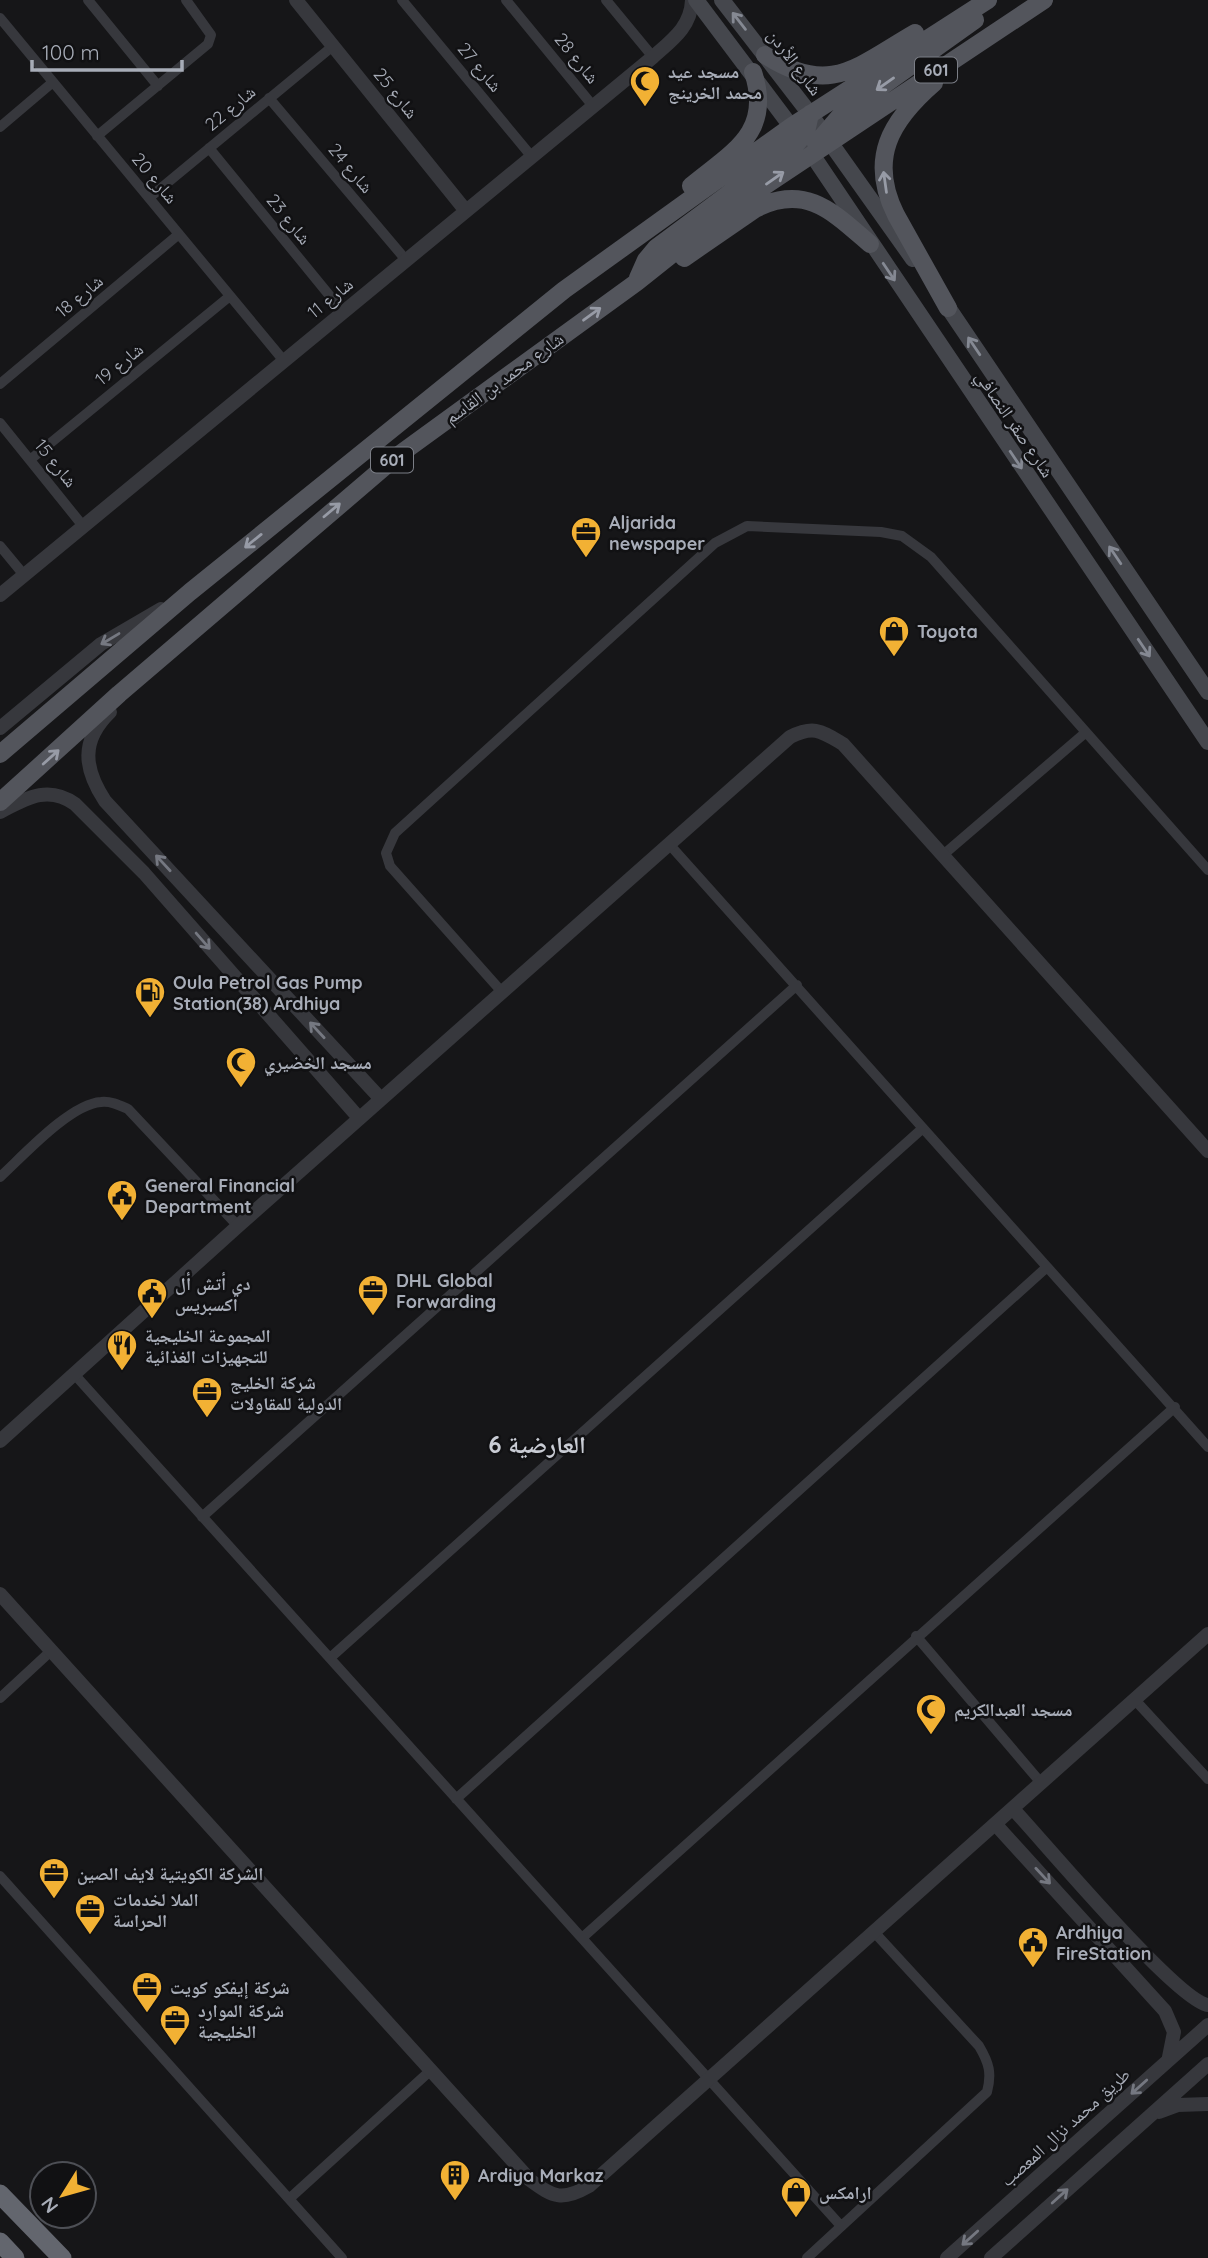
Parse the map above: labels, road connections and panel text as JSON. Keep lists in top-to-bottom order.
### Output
{
  "streets": {
    "main road": [
      "شارع الأردن",
      "601",
      "شارع محمد بن القاسم",
      "شارع صقر النصافي"
    ],
    "street": [
      "شارع 28",
      "شارع 27",
      "شارع 25",
      "شارع 22",
      "شارع 24",
      "شارع 20",
      "شارع 23",
      "شارع 18",
      "شارع 11",
      "شارع 19",
      "شارع 15",
      "طريق محمد نزال المعصب"
    ]
  },
  "crossings": [
    ["شارع 28", "شارع 11"],
    ["شارع الأردن", "601"],
    ["شارع الأردن", "شارع صقر النصافي"],
    ["شارع 27", "شارع 11"],
    ["601", "شارع صقر النصافي"],
    ["شارع 25", "شارع 22"],
    ["شارع 25", "شارع 11"],
    ["شارع 22", "شارع 24"],
    ["شارع 22", "شارع 20"],
    ["شارع 22", "شارع 23"],
    ["شارع 24", "شارع 11"],
    ["شارع 20", "شارع 18"],
    ["شارع 20", "شارع 11"],
    ["شارع 20", "شارع 19"],
    ["شارع 23", "شارع 11"],
    ["شارع 11", "شارع 15"],
    ["شارع 19", "شارع 15"],
    ["شارع محمد بن القاسم", "شارع صقر النصافي"]
  ],
  "districts": ["العارضية 6"],
  "places": {
    "mosque": ["مسجد عيد محمد الخرينج", "مسجد الخضيري", "مسجد العبدالكريم"],
    "office": [
      "Aljarida newspaper",
      "DHL Global Forwarding",
      "شركة الخليج الدولية للمقاولات",
      "الشركة الكويتية لايف الصين",
      "الملا لخدمات الحراسة",
      "شركة إيفكو كويت",
      "شركة الموارد الخليجية"
    ],
    "shop": ["Toyota", "ارامكس"],
    "fuel station": ["Oula Petrol Gas Pump Station(38) Ardhiya"],
    "public building": ["General Financial Department", "دي أتش أل اكسبريس", "Ardhiya FireStation"],
    "restaurant": ["المجموعة الخليجية للتجهيزات الغذائية"],
    "building": ["Ardiya Markaz"]
  },
  "scale_bar": "100 m",
  "north": "bottom left"
}
